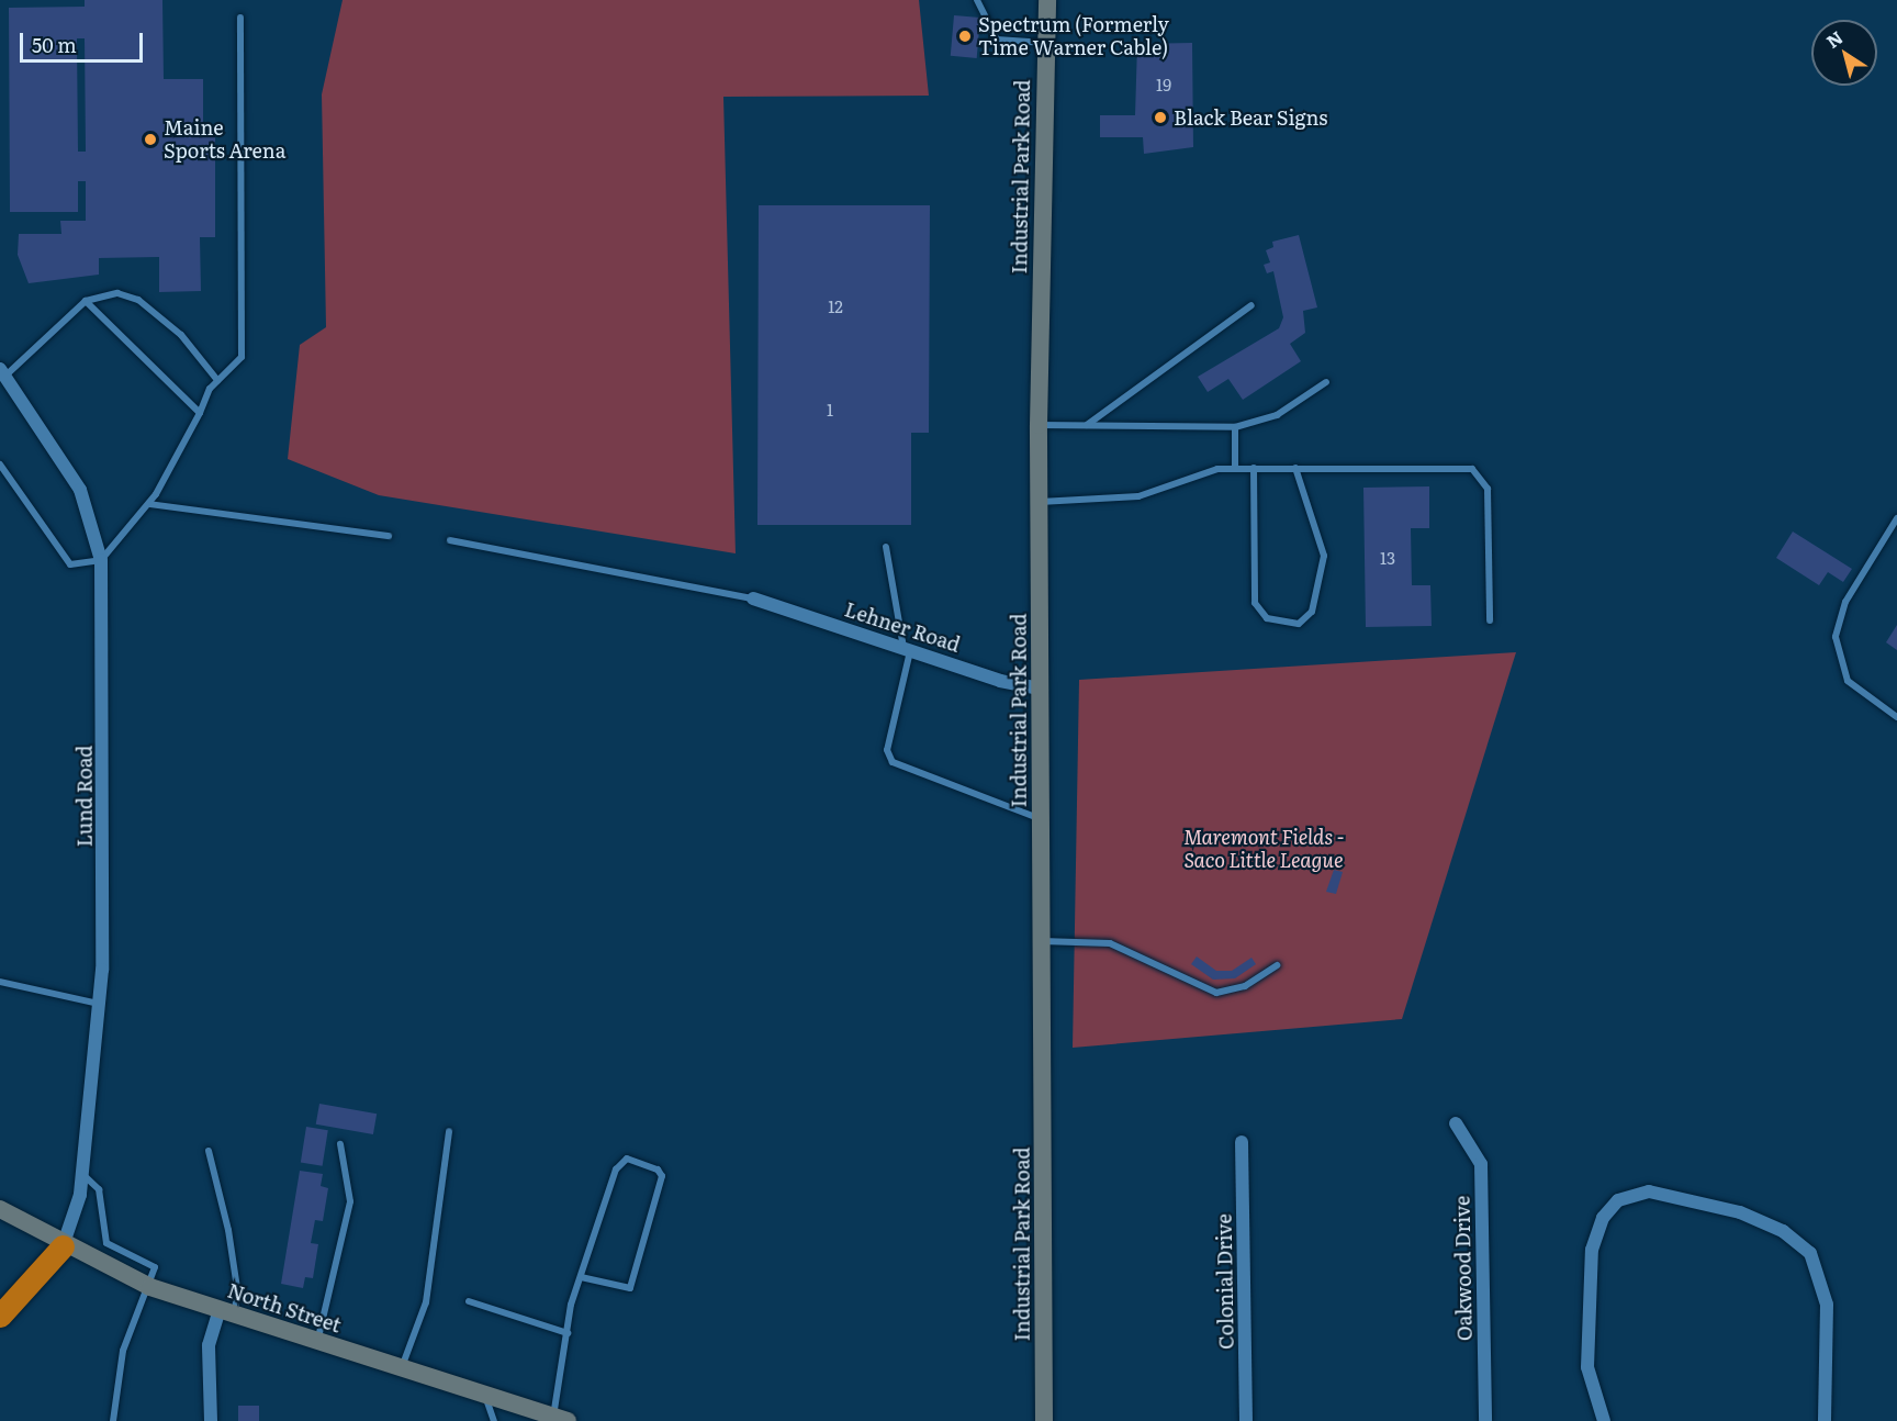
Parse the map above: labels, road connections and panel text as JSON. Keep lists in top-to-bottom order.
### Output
{
  "streets": {
    "main road": ["Industrial Park Road", "North Street"],
    "street": [
      "Lehner Road",
      "Lund Road",
      "Oakwood Drive",
      "Colonial Drive"
    ]
  },
  "crossings": [
    ["Industrial Park Road", "Lehner Road"],
    ["Lund Road", "North Street"]
  ],
  "parks": ["Maremont Fields - Saco Little League"],
  "places": ["Spectrum (Formerly Time Warner Cable)", "Black Bear Signs", "Maine Sports Arena"],
  "house_numbers": [
    "19",
    "12",
    "1",
    "13"
  ],
  "scale_bar": "50 m",
  "north": "top left"
}
